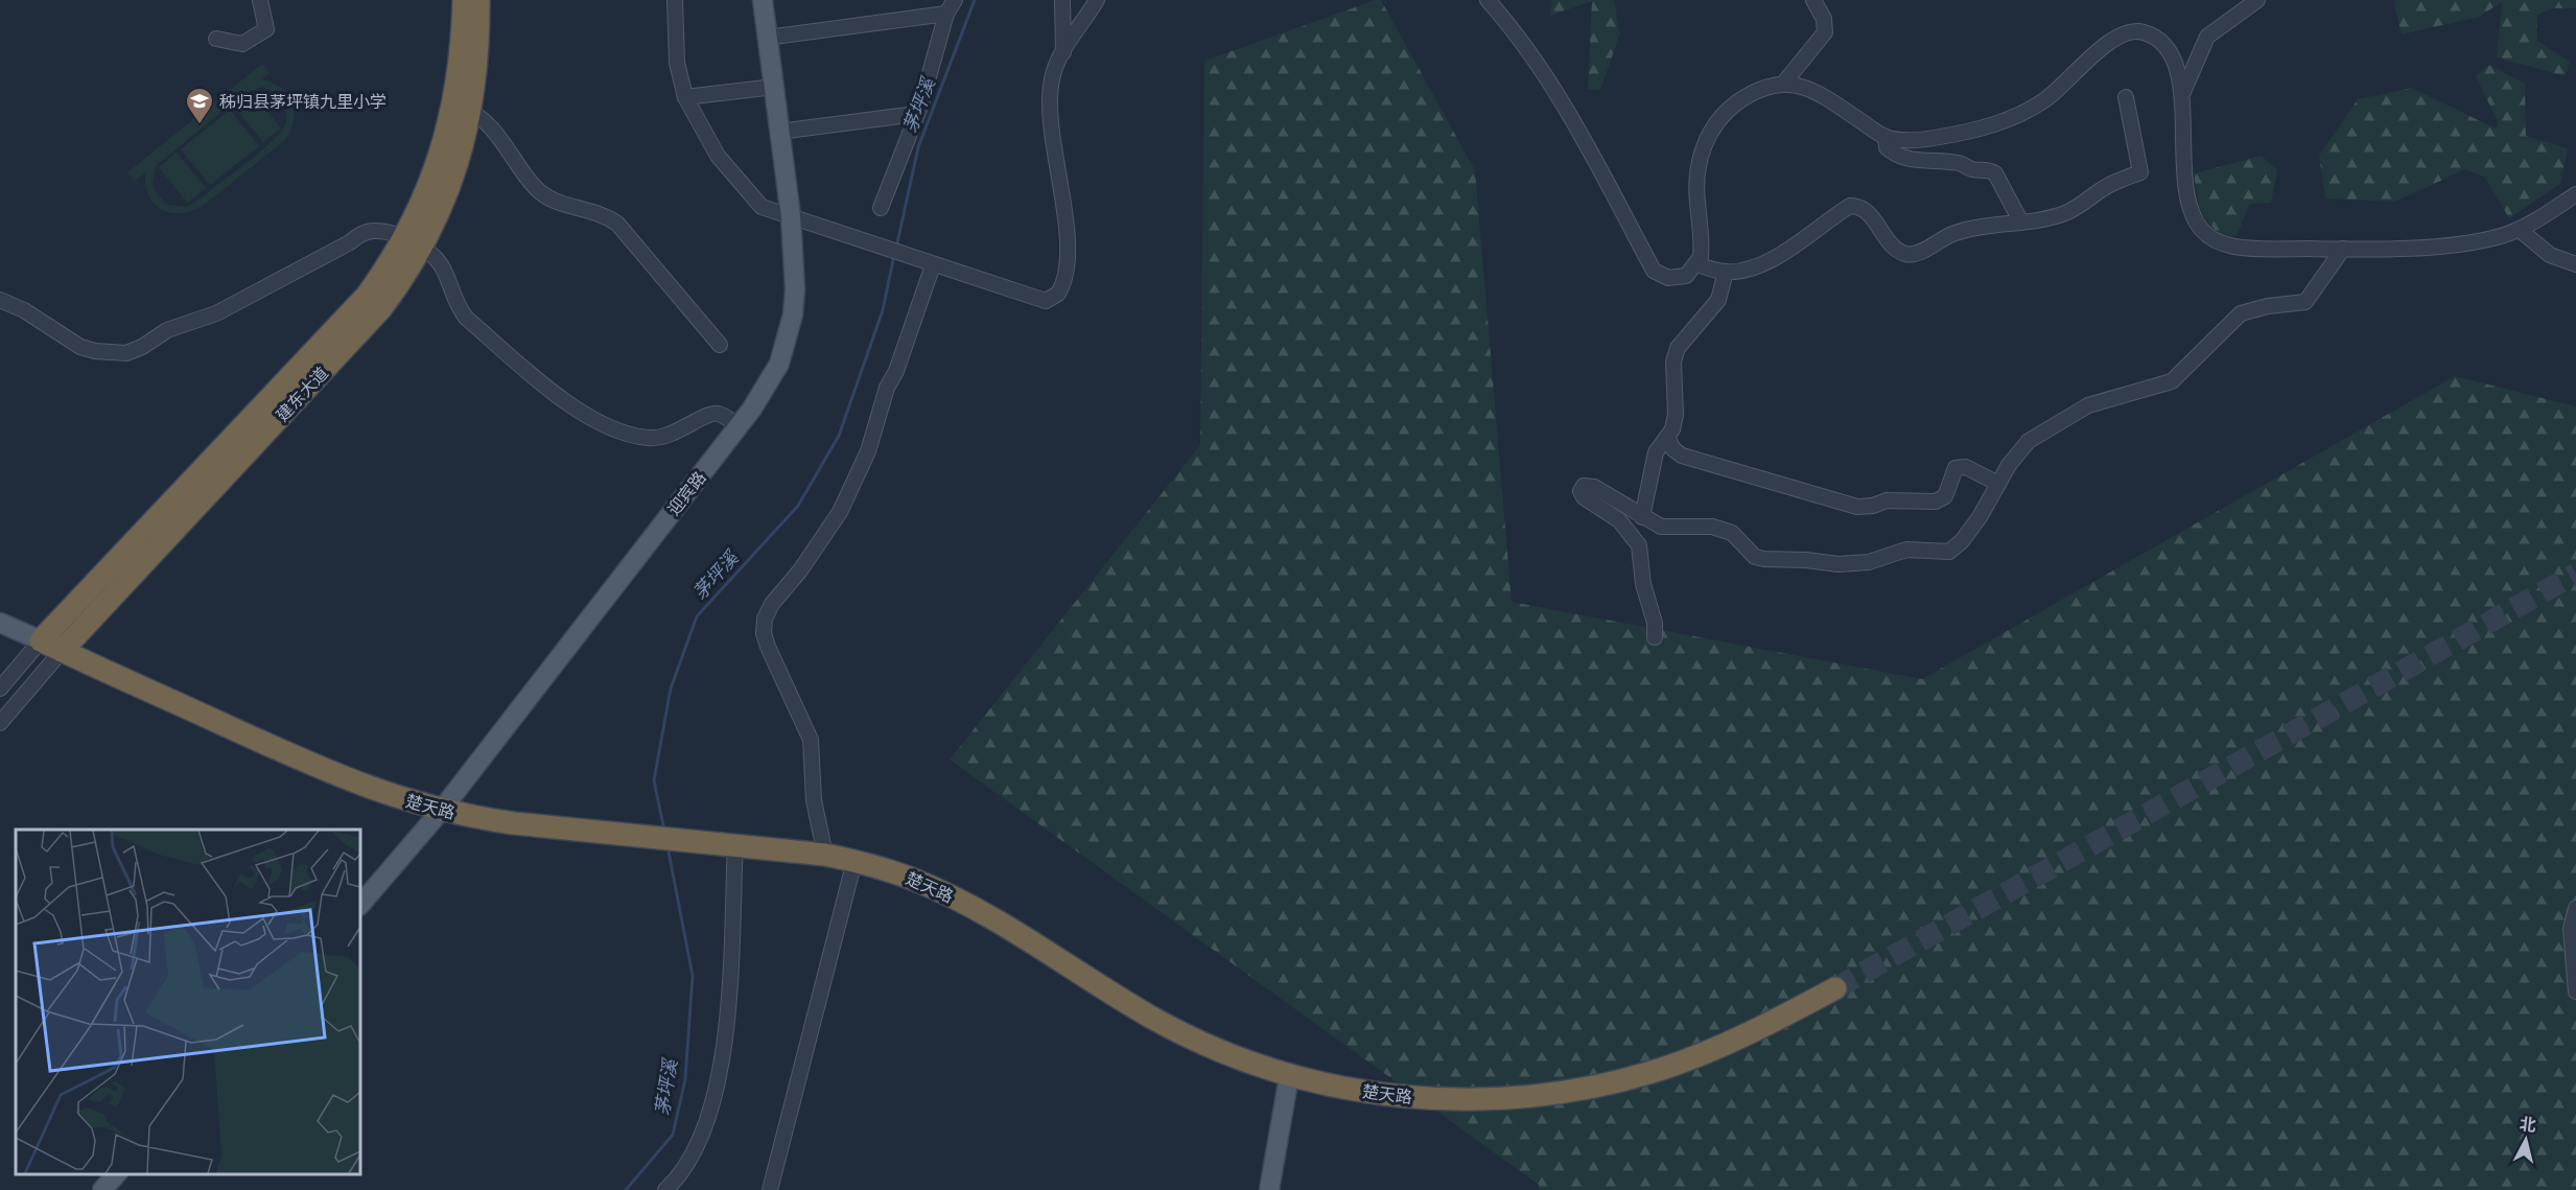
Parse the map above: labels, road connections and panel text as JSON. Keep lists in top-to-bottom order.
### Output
{
  "streets": {
    "highway": ["建东大道", "楚天路"],
    "main road": ["迎宾路"]
  },
  "crossings": [
    ["建东大道", "楚天路"],
    ["迎宾路", "楚天路"]
  ],
  "water": ["茅坪溪"],
  "places": {
    "school or university": ["秭归县茅坪镇九里小学"]
  },
  "north": "top"
}
